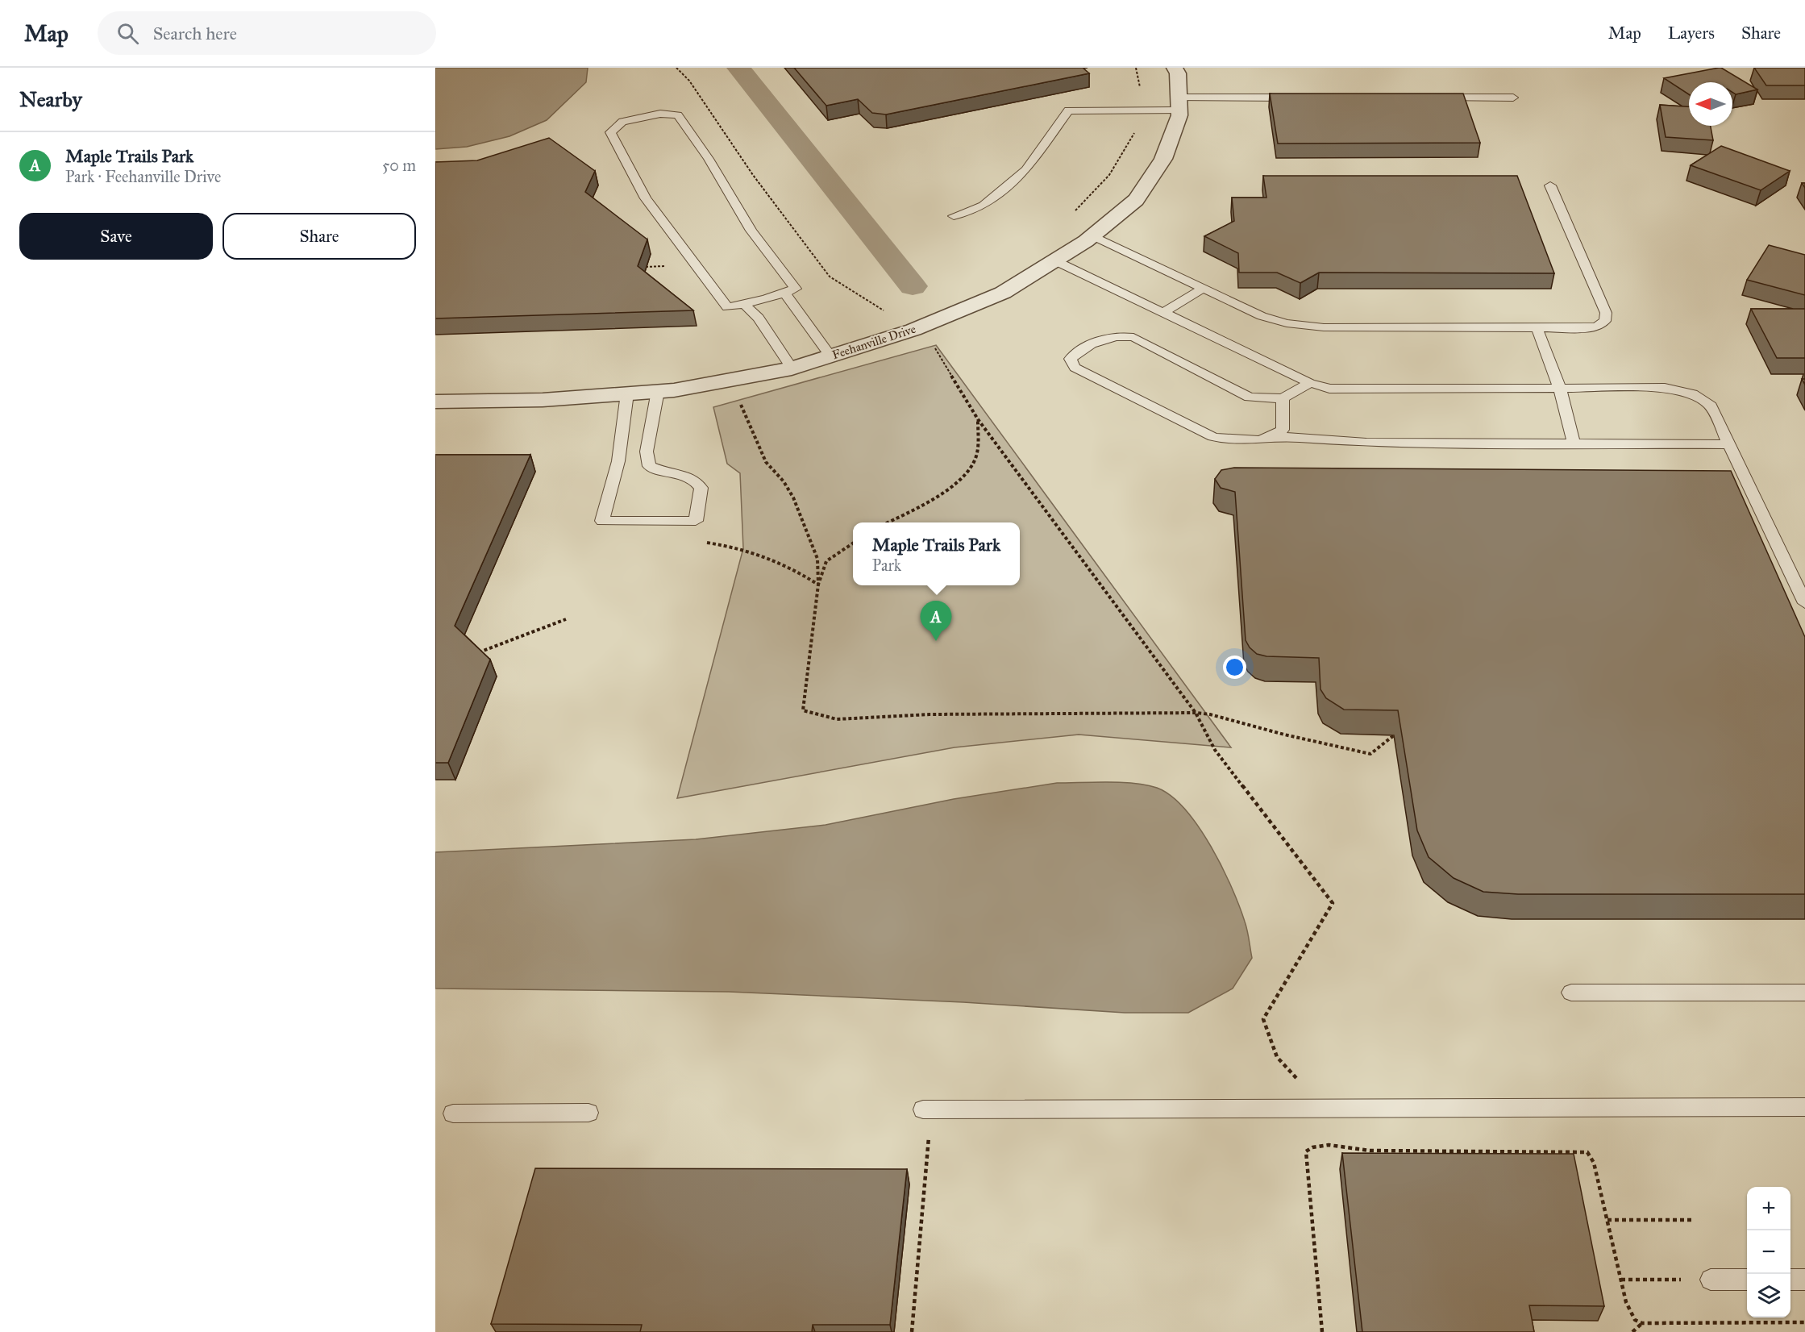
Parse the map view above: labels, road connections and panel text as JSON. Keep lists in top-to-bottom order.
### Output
{
  "streets": {
    "street": ["Feehanville Drive"]
  },
  "north": "left",
  "page": {
    "header": "Map",
    "search": "Search here",
    "nav": ["Map", "Layers", "Share"],
    "heading": "Nearby",
    "list": [
      {
        "mark": "A",
        "name": "Maple Trails Park",
        "note": "Park · Feehanville Drive",
        "value": "50 m"
      }
    ],
    "buttons": ["Save", "Share"],
    "popup": ["Maple Trails Park", "Park"],
    "pins": "A",
    "map_buttons": ["+", "−"]
  }
}
